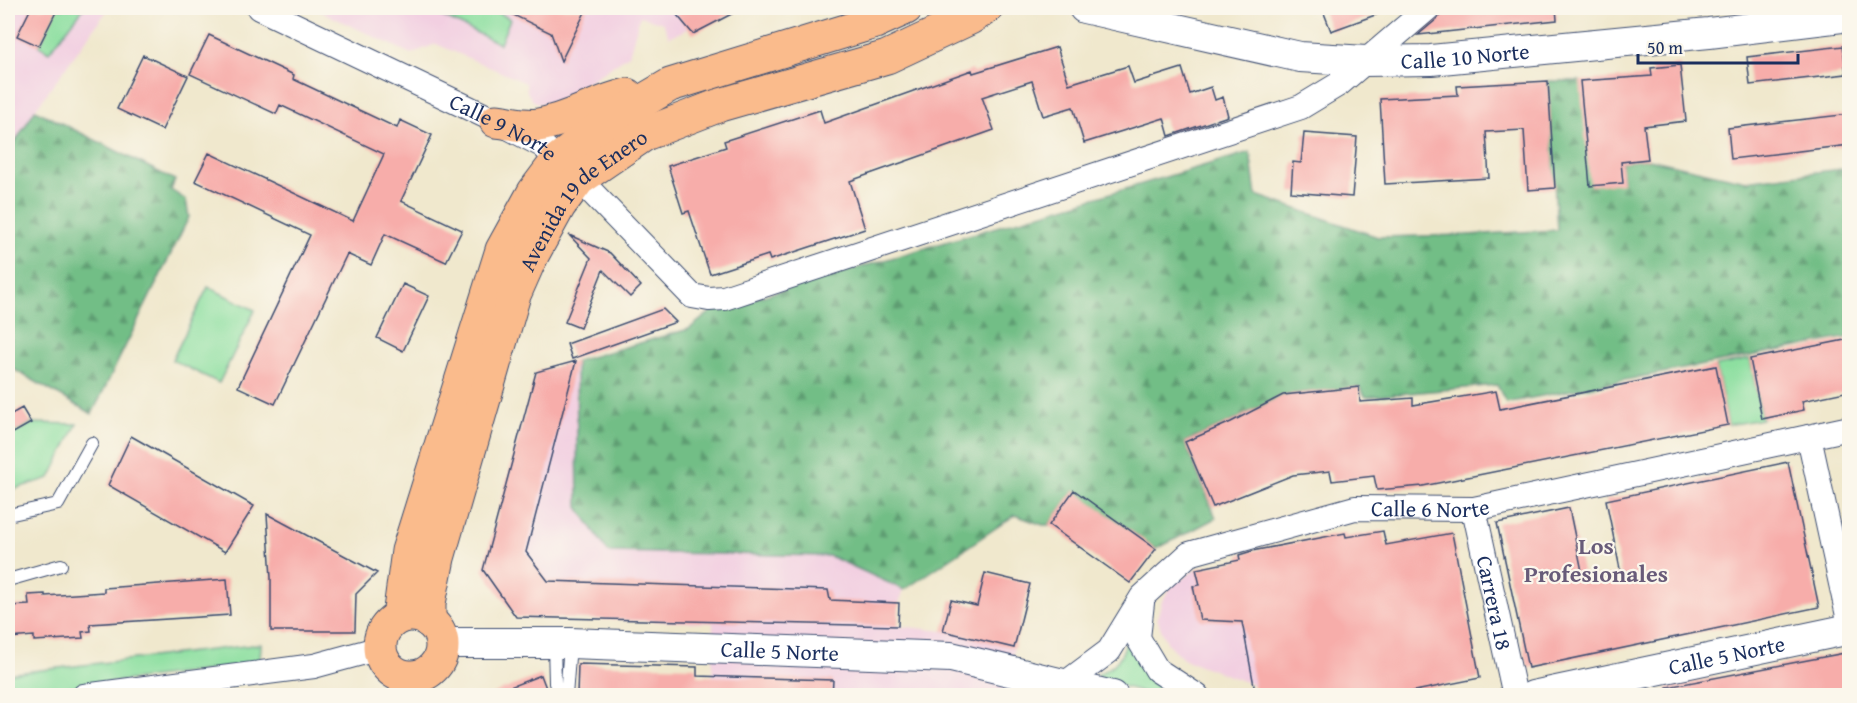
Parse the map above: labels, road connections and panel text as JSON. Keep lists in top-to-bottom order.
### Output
{
  "streets": {
    "main road": ["Avenida 19 de Enero"],
    "street": [
      "Calle 10 Norte",
      "Calle 9 Norte",
      "Calle 6 Norte",
      "Carrera 18",
      "Calle 5 Norte"
    ]
  },
  "crossings": [
    ["Calle 10 Norte", "Calle 9 Norte"],
    ["Calle 9 Norte", "Avenida 19 de Enero"],
    ["Avenida 19 de Enero", "Calle 5 Norte"],
    ["Calle 6 Norte", "Carrera 18"],
    ["Calle 6 Norte", "Calle 5 Norte"]
  ],
  "districts": ["Los Profesionales"],
  "scale_bar": "50 m"
}
